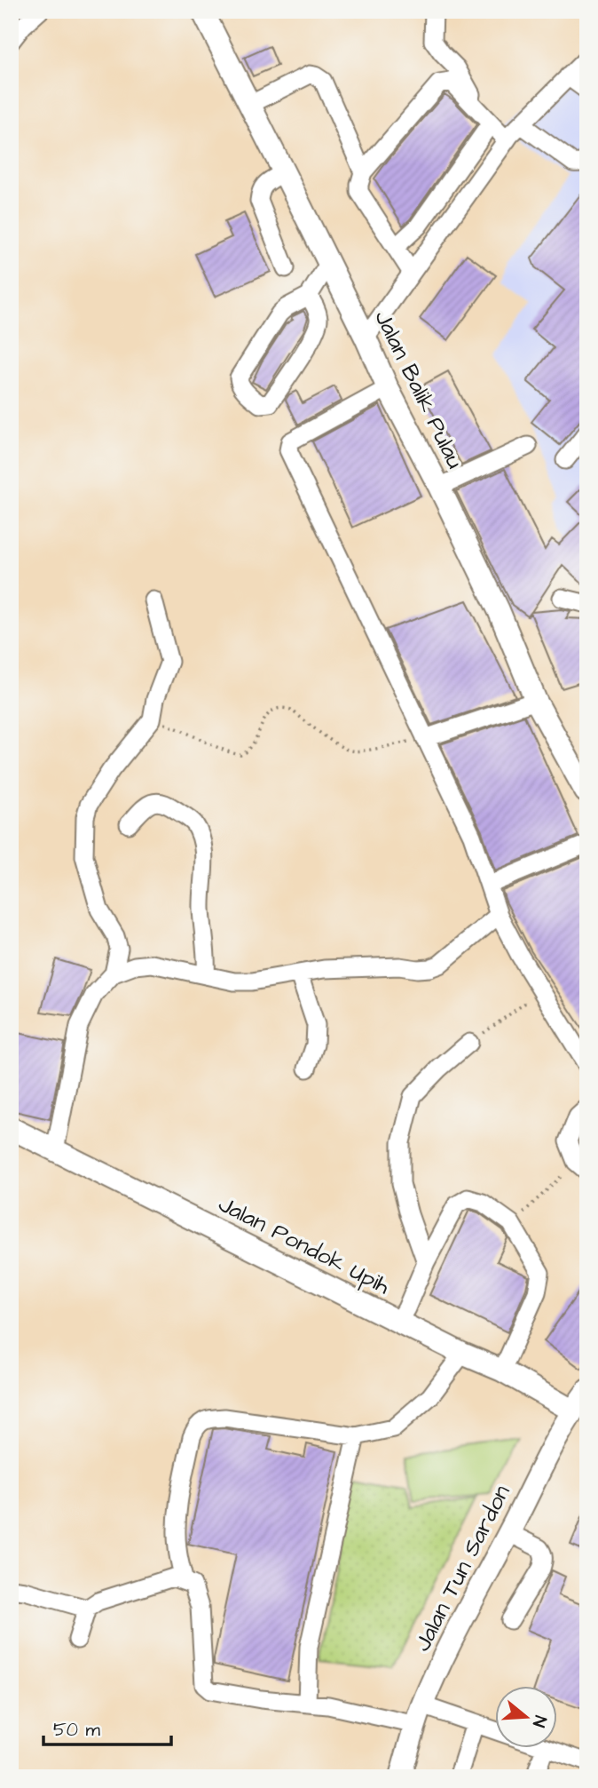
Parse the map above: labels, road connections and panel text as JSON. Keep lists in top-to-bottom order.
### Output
{
  "streets": {
    "main road": ["Jalan Balik Pulau", "Jalan Pondok Upih", "Jalan Tun Sardon"]
  },
  "crossings": [
    ["Jalan Pondok Upih", "Jalan Tun Sardon"]
  ],
  "scale_bar": "50 m",
  "north": "right"
}
